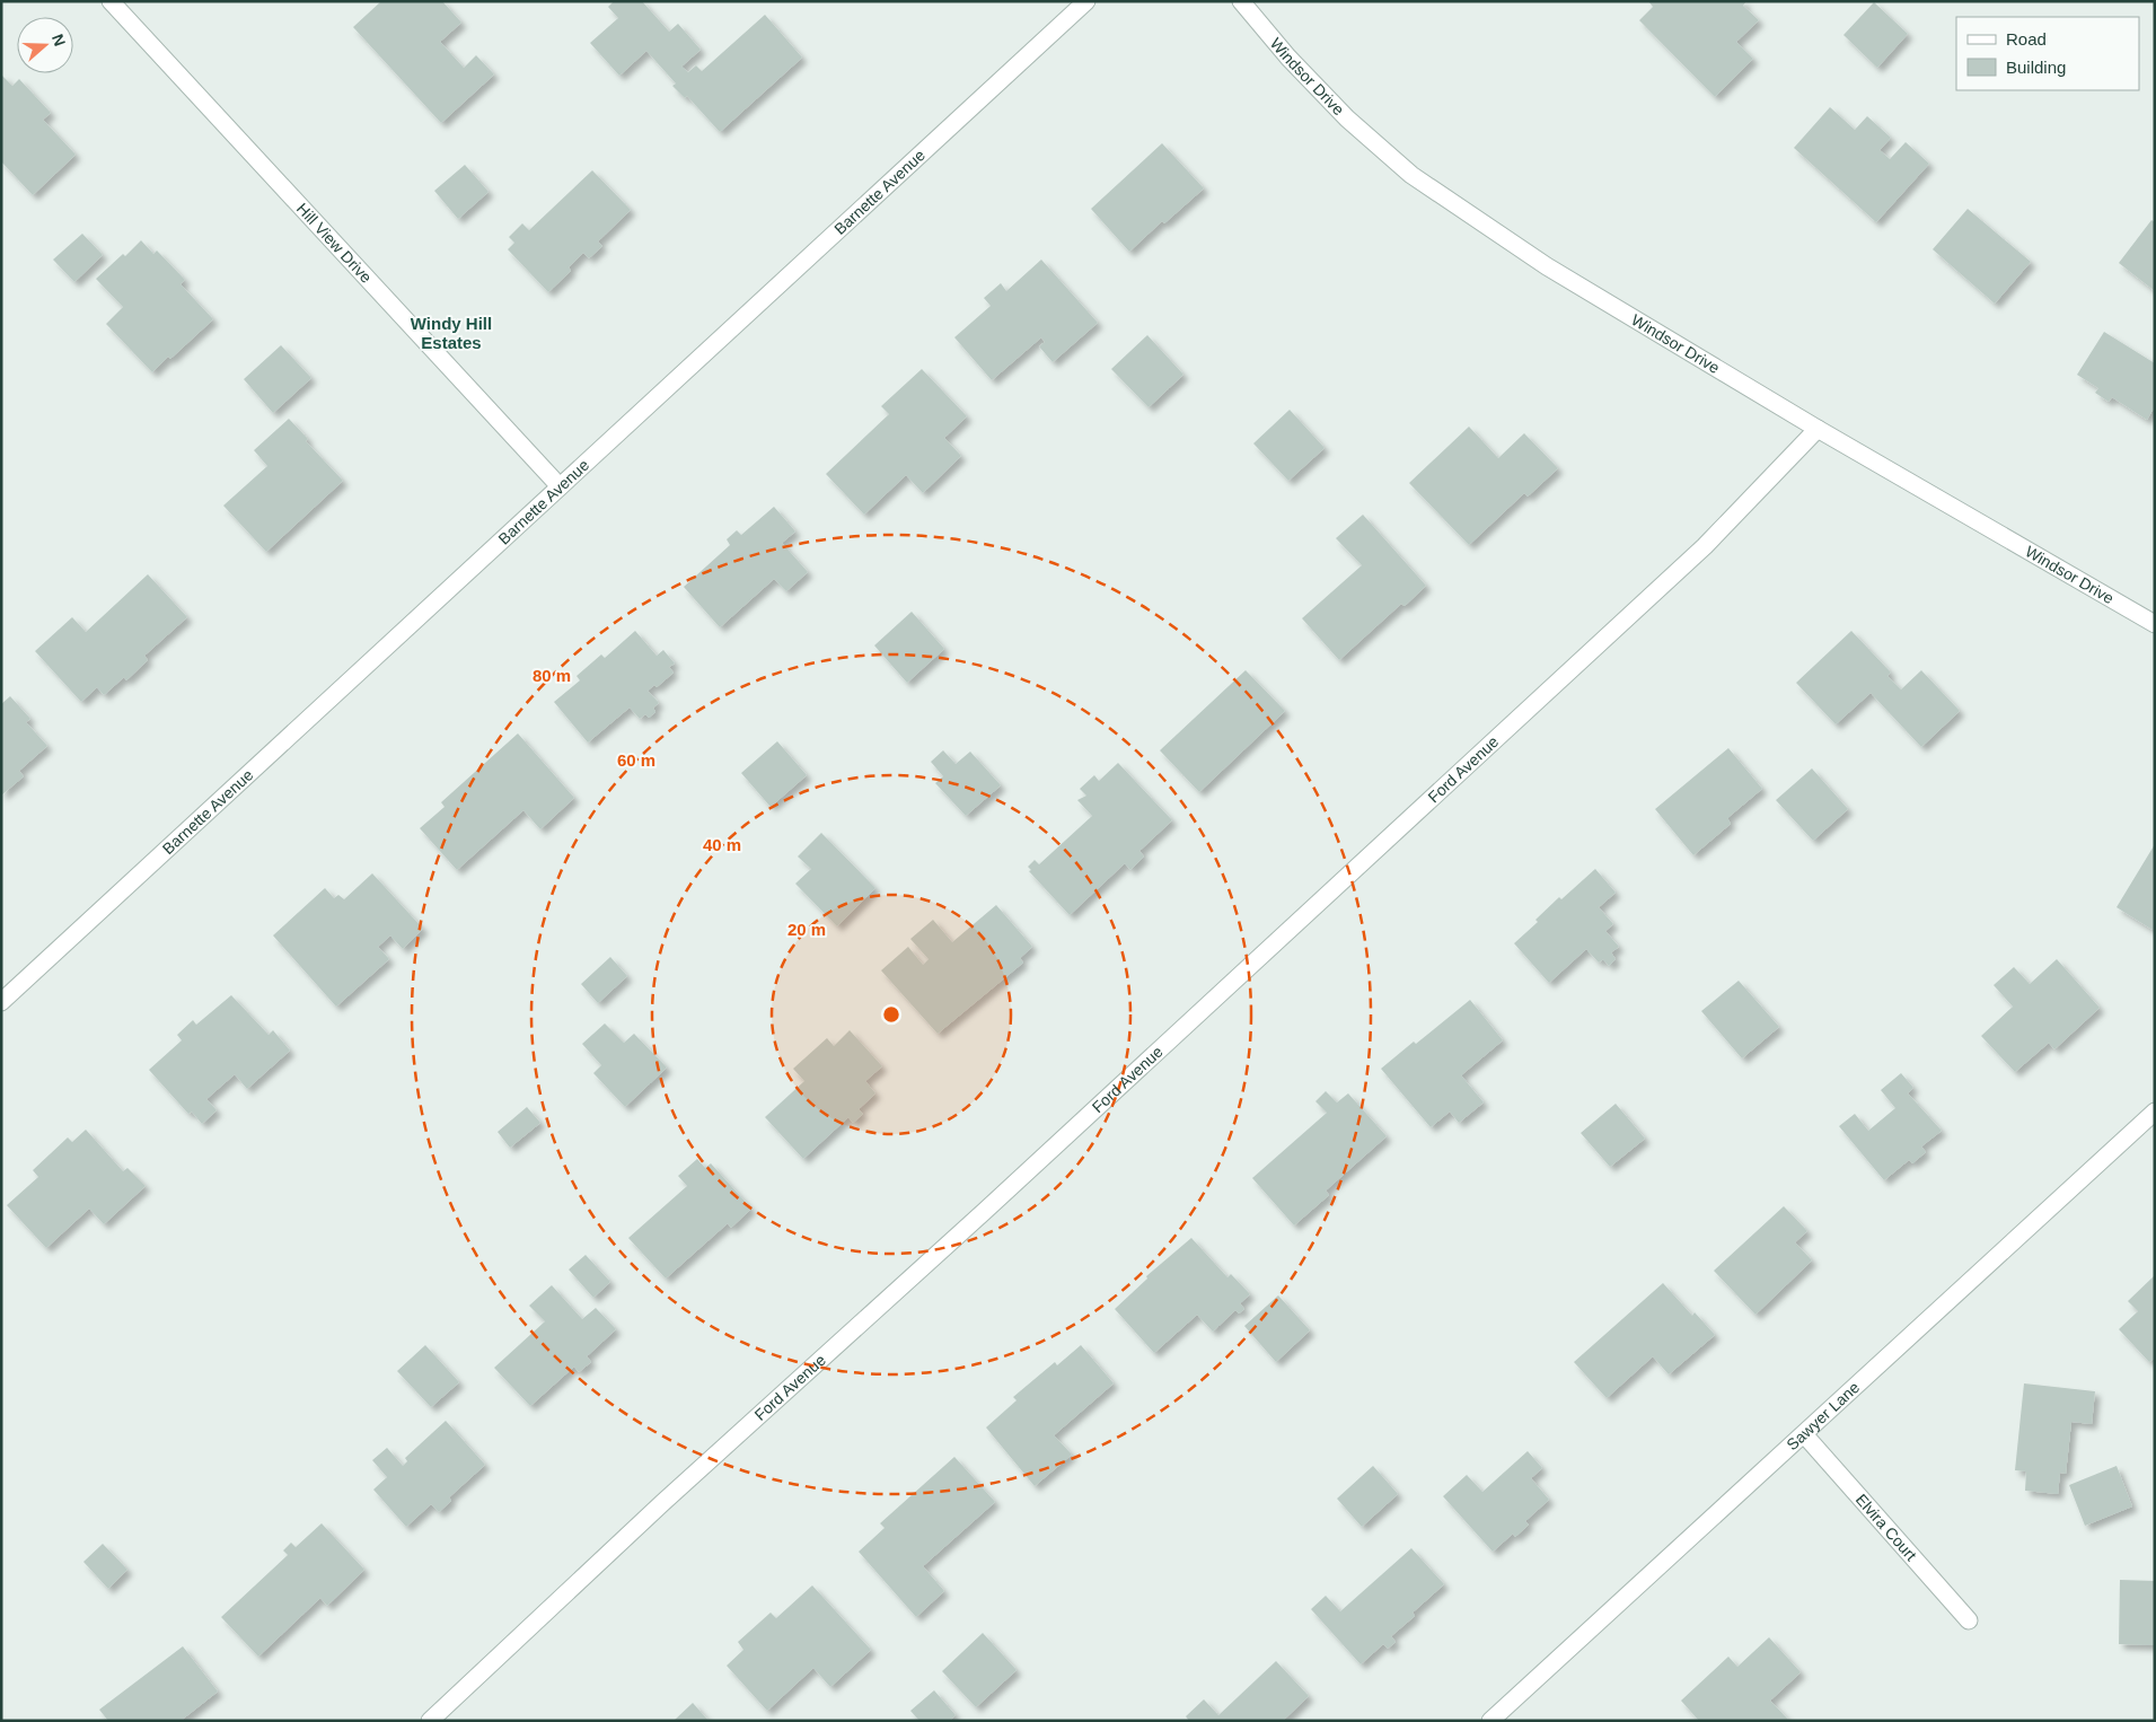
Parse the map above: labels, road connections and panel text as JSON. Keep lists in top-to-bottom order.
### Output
{
  "streets": {
    "street": [
      "Windsor Drive",
      "Barnette Avenue",
      "Hill View Drive",
      "Ford Avenue",
      "Sawyer Lane",
      "Elvira Court"
    ]
  },
  "crossings": [
    ["Windsor Drive", "Ford Avenue"],
    ["Barnette Avenue", "Hill View Drive"],
    ["Sawyer Lane", "Elvira Court"]
  ],
  "districts": ["Windy Hill Estates"],
  "legend": ["Road", "Building"],
  "north": "right",
  "rings": [
    "80 m",
    "60 m",
    "40 m",
    "20 m"
  ]
}
